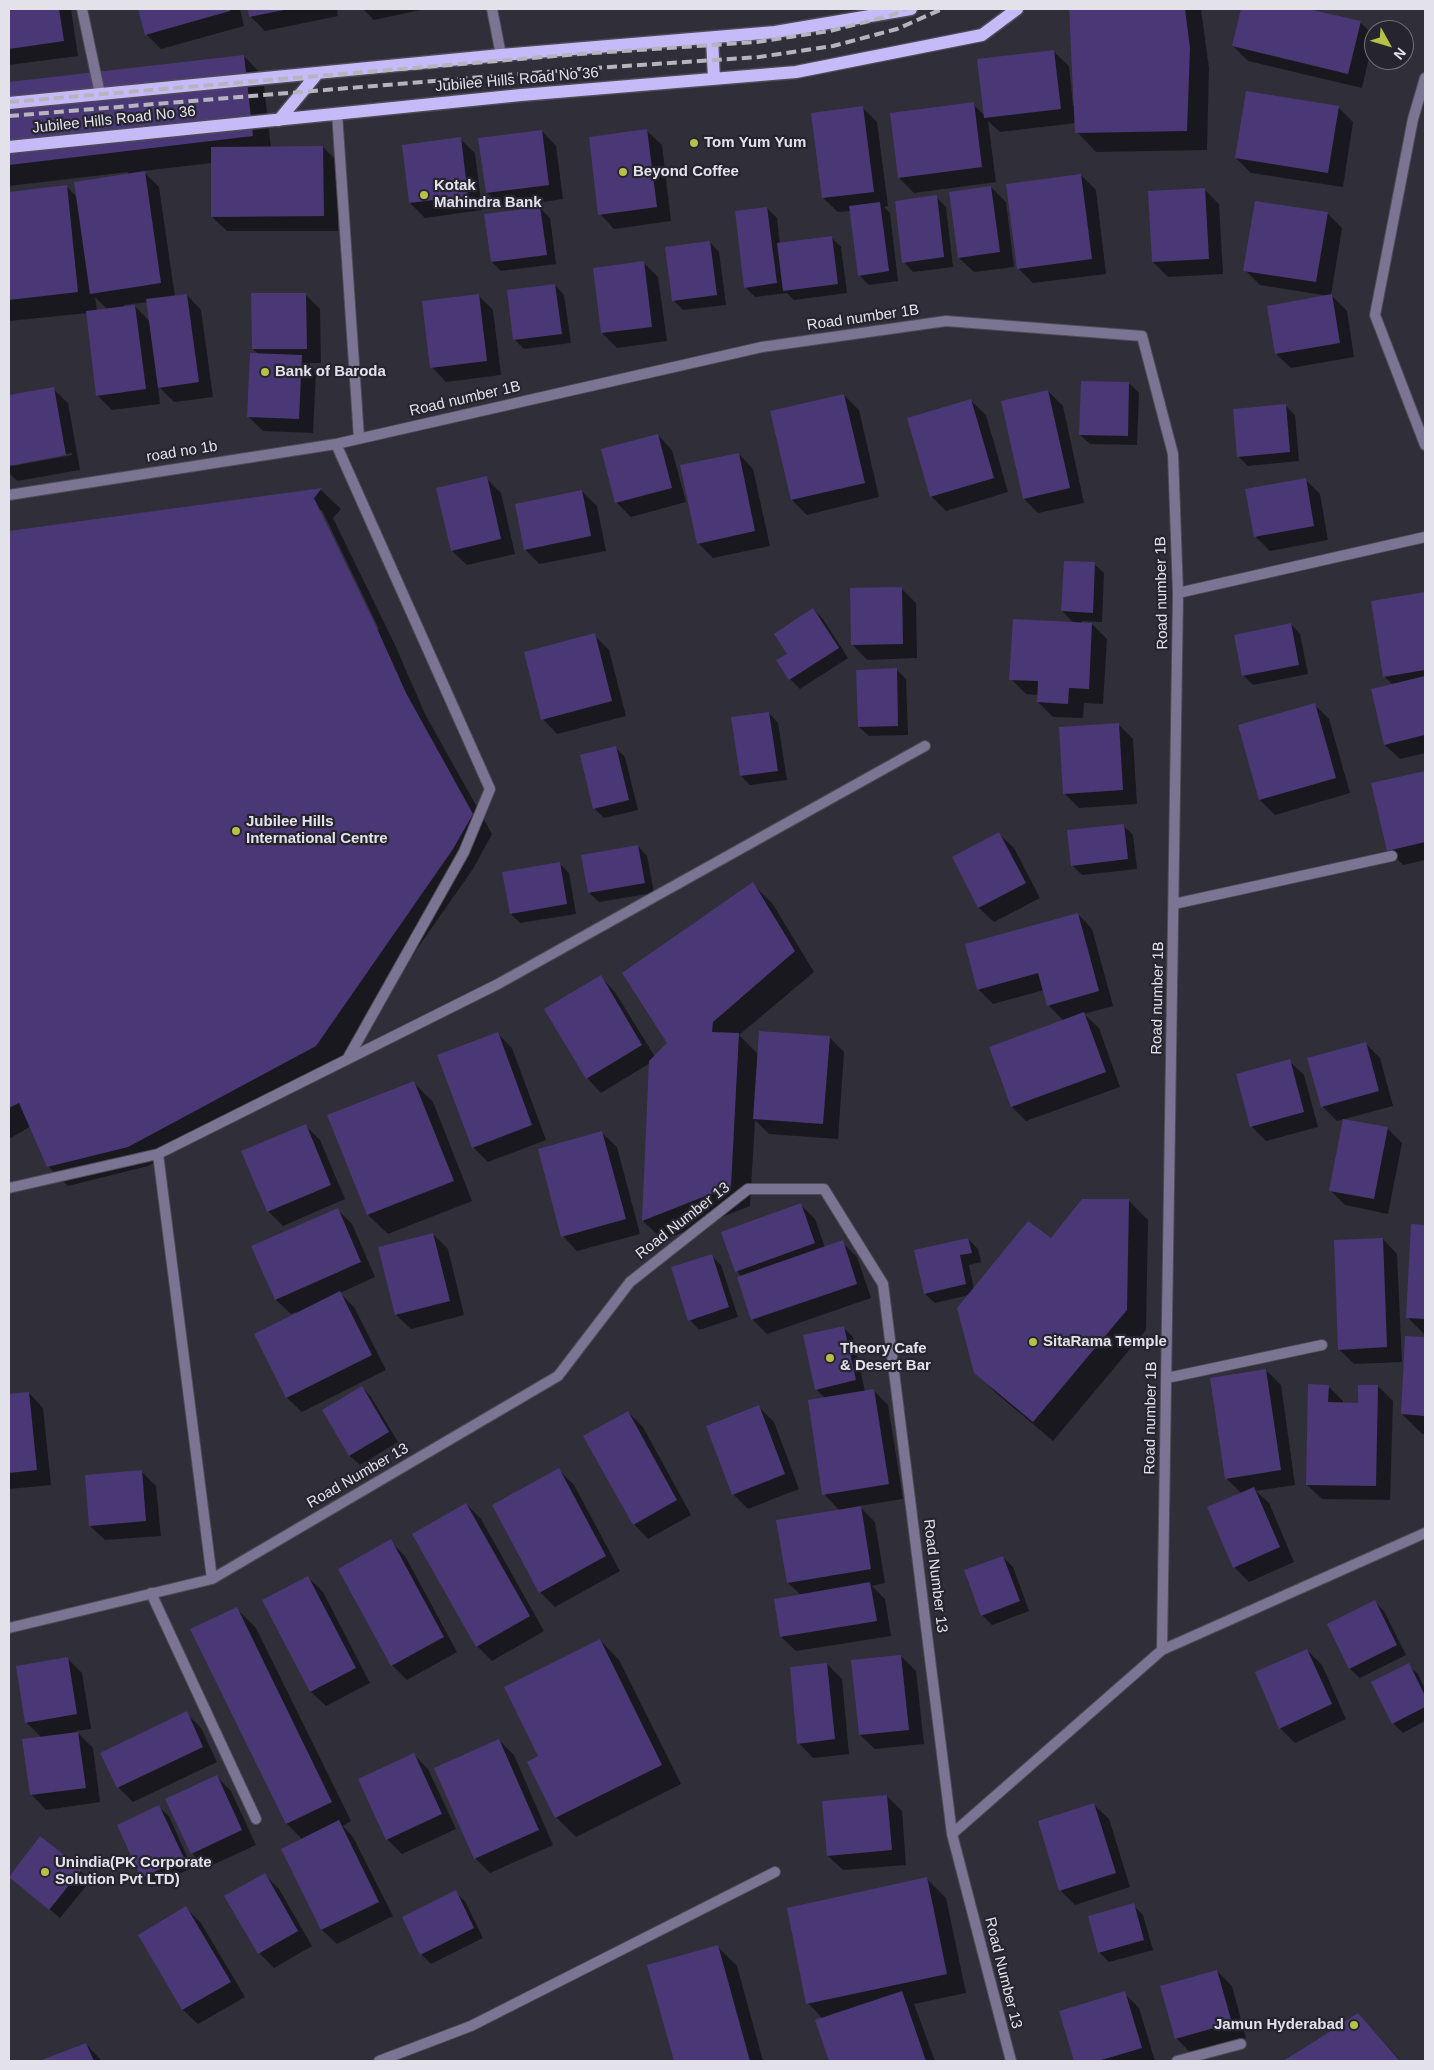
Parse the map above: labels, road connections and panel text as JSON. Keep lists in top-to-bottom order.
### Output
{
  "streets": {
    "main road": ["Jubilee Hills Road No 36"],
    "street": ["Road number 1B", "road no 1b", "Road Number 13"]
  },
  "crossings": [
    ["Road number 1B", "road no 1b"]
  ],
  "places": [
    "Tom Yum Yum",
    "Beyond Coffee",
    "Kotak Mahindra Bank",
    "Bank of Baroda",
    "Jubilee Hills International Centre",
    "SitaRama Temple",
    "Theory Cafe & Desert Bar",
    "Unindia(PK Corporate Solution Pvt LTD)",
    "Jamun Hyderabad"
  ],
  "north": "bottom right"
}
